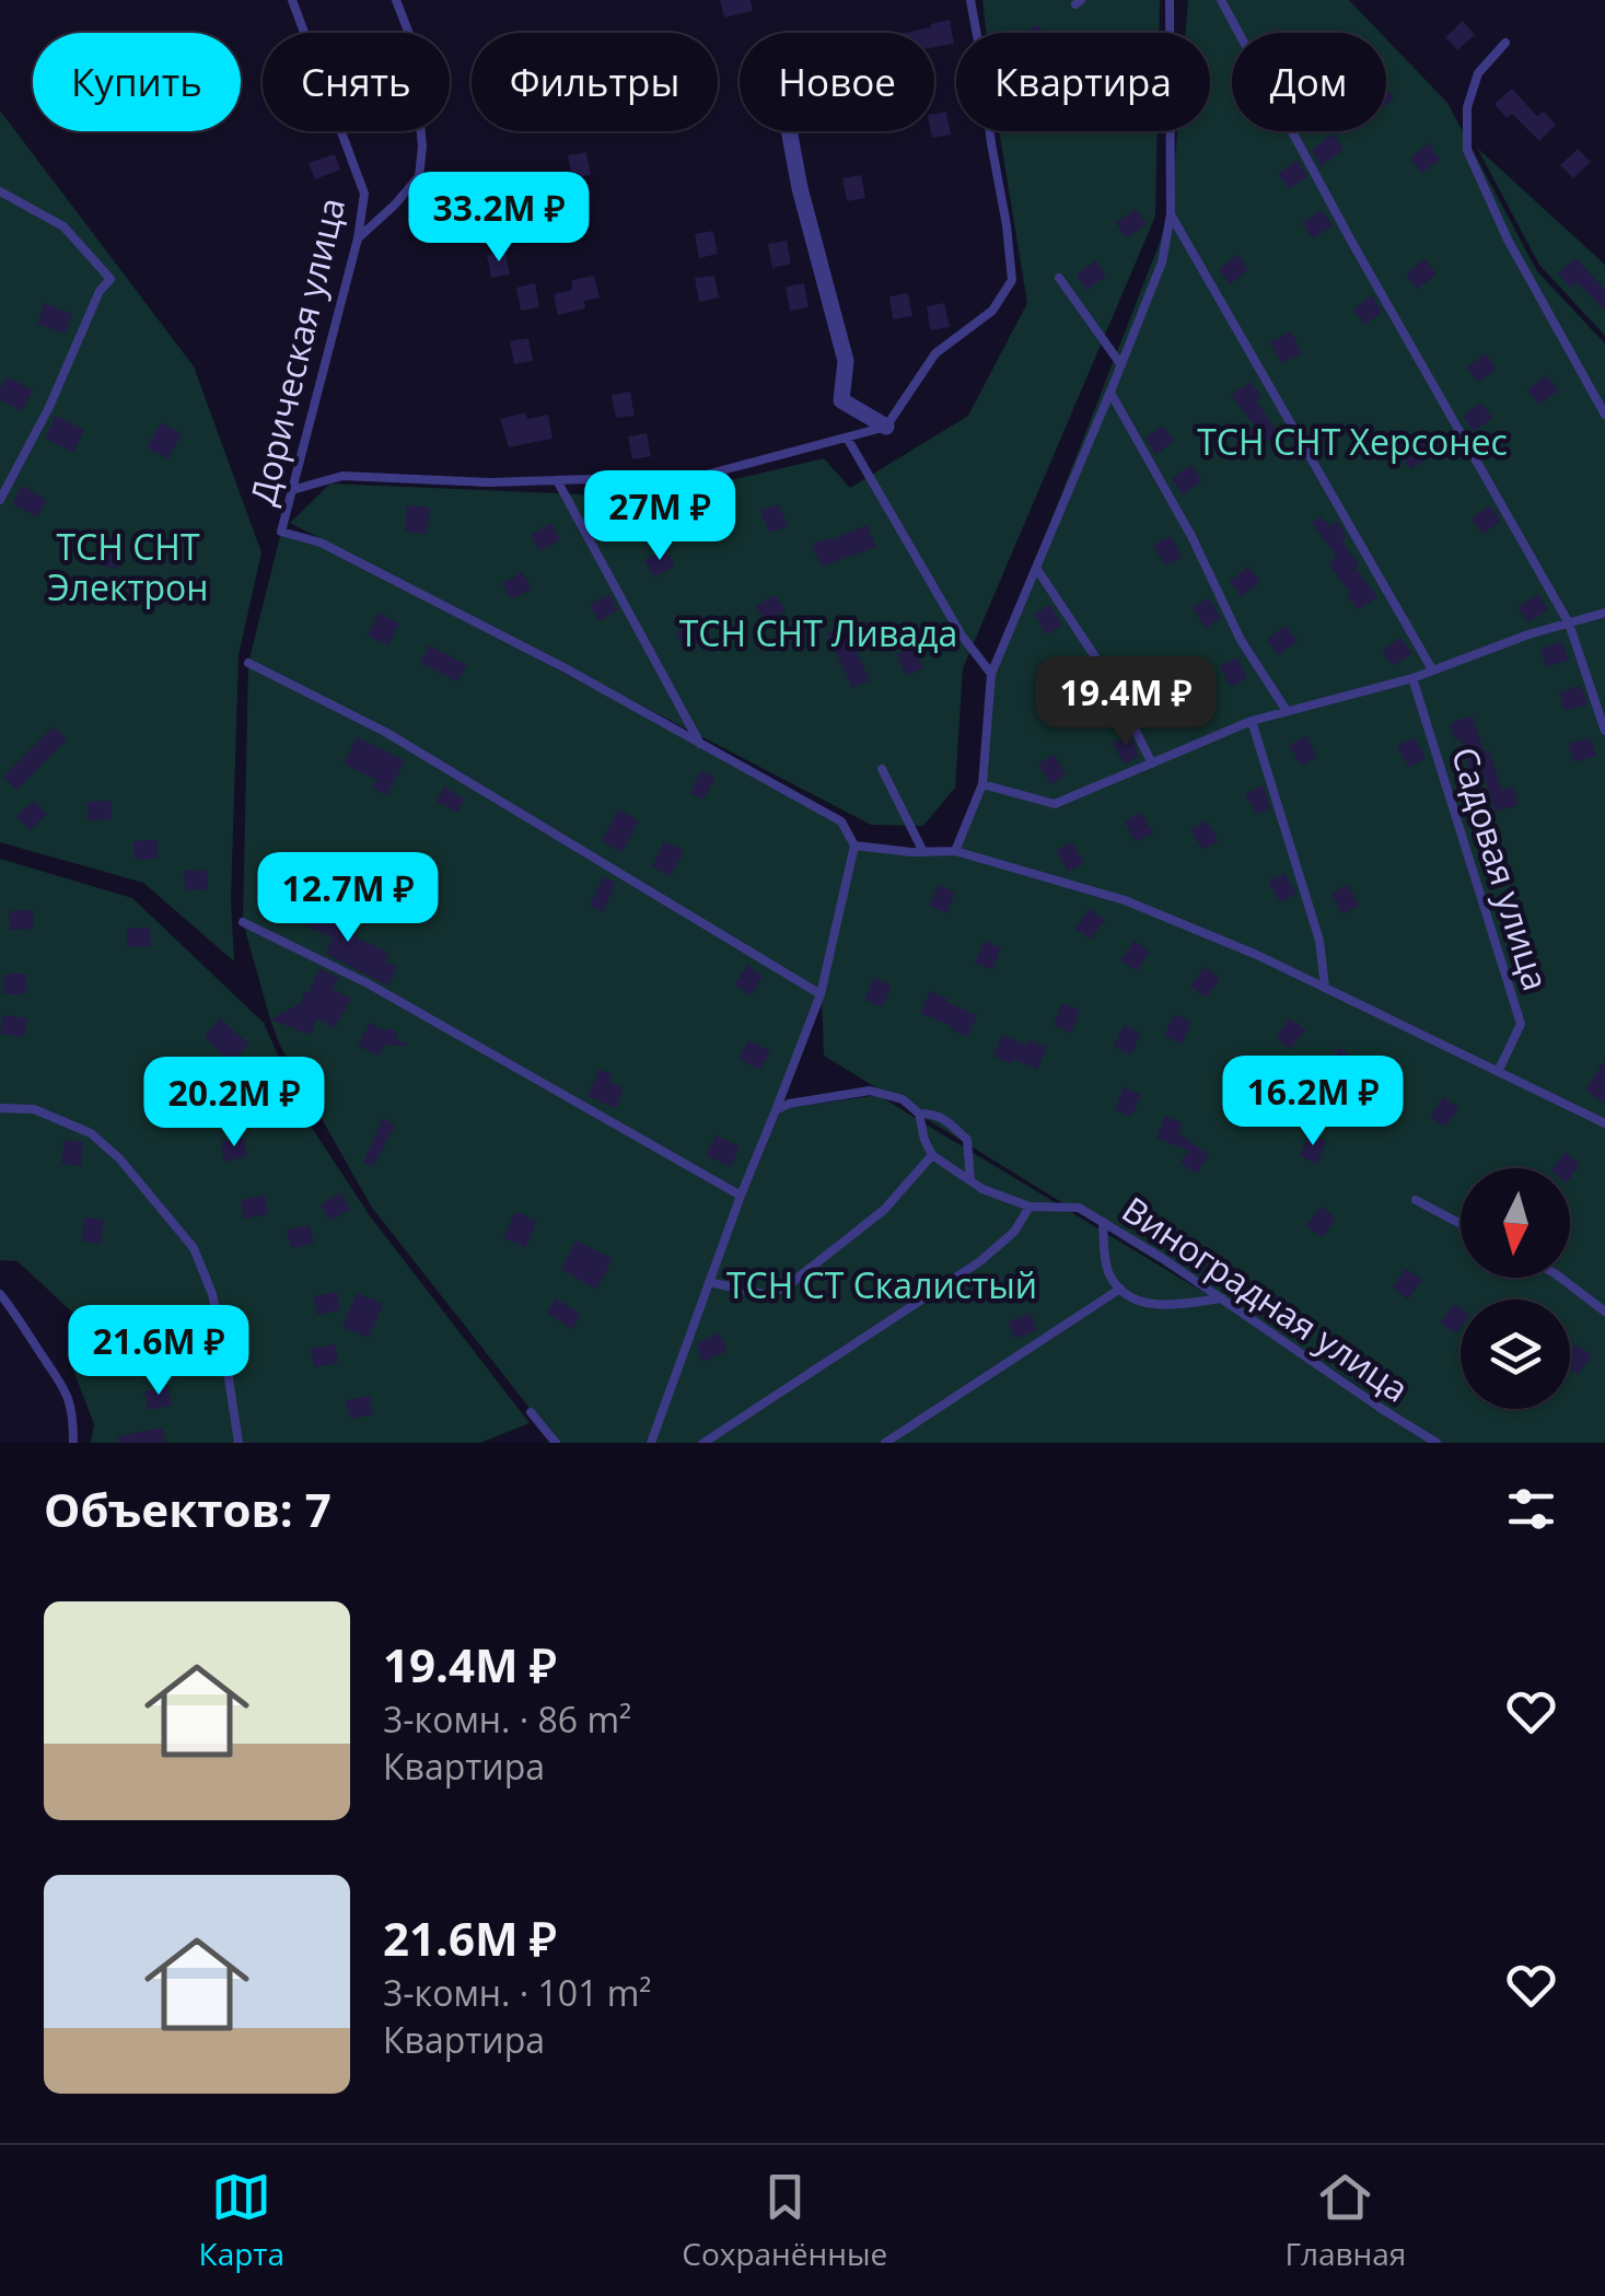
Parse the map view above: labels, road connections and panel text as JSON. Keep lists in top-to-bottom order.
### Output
{
  "streets": {
    "lane": ["Дорическая улица", "Садовая улица", "Виноградная улица"]
  },
  "parks": [
    "ТСН СНТ Херсонес",
    "ТСН СНТ Электрон",
    "ТСН СНТ Ливада",
    "ТСН СТ Скалистый"
  ],
  "north": "bottom",
  "page": {
    "chip": [
      "Купить",
      "Снять",
      "Фильтры",
      "Новое",
      "Квартира",
      "Дом"
    ],
    "price": [
      "33.2M ₽",
      "27M ₽",
      "19.4M ₽",
      "12.7M ₽",
      "16.2M ₽",
      "20.2M ₽",
      "21.6M ₽"
    ],
    "heading": "Объектов: 7",
    "list": [
      {
        "name": "19.4M ₽",
        "note": "3-комн. · 86 m² · Квартира"
      },
      {
        "name": "21.6M ₽",
        "note": "3-комн. · 101 m² · Квартира"
      }
    ],
    "tabs": ["Карта", "Сохранённые", "Главная"]
  }
}
